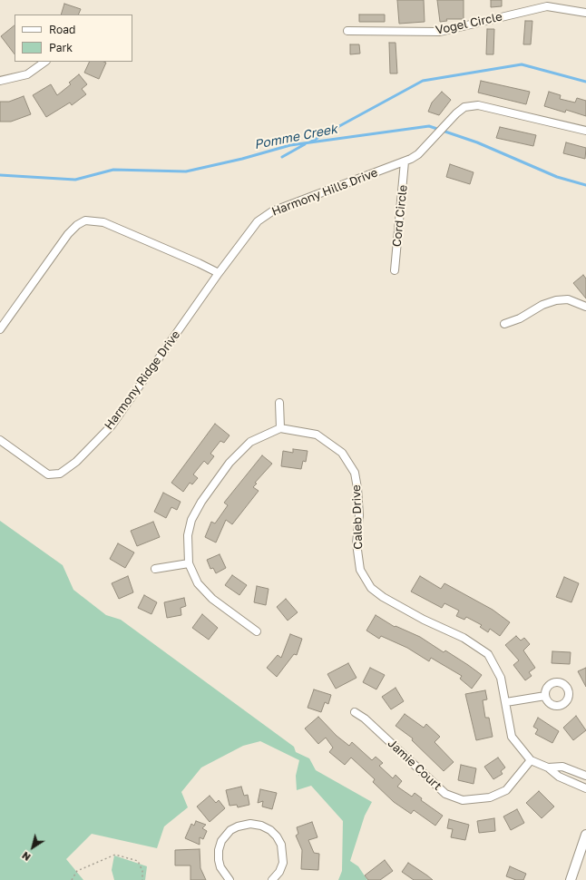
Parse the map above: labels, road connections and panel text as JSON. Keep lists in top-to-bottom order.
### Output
{
  "streets": {
    "street": [
      "Vogel Circle",
      "Harmony Hills Drive",
      "Cord Circle",
      "Harmony Ridge Drive",
      "Caleb Drive",
      "Jamie Court"
    ]
  },
  "crossings": [
    ["Harmony Hills Drive", "Cord Circle"],
    ["Harmony Hills Drive", "Harmony Ridge Drive"],
    ["Caleb Drive", "Jamie Court"]
  ],
  "water": ["Pomme Creek"],
  "legend": ["Road", "Park"],
  "north": "bottom left"
}
